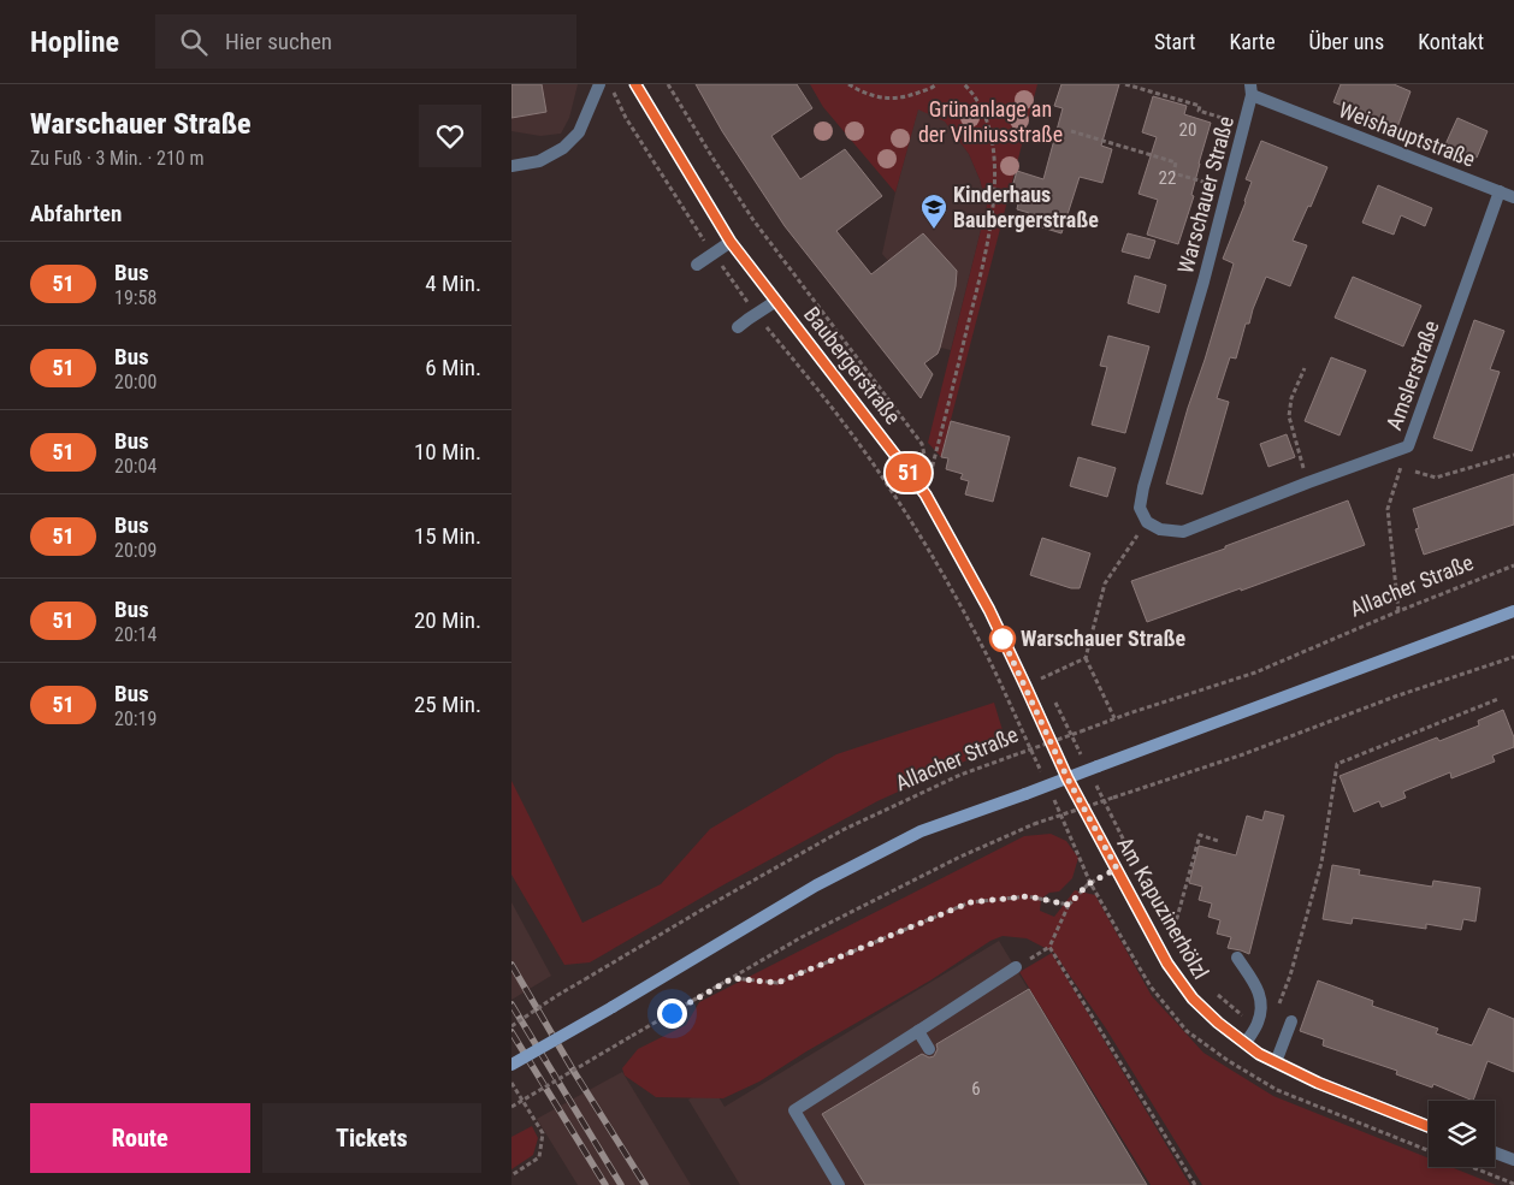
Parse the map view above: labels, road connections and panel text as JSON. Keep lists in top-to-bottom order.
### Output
{
  "streets": {
    "street": [
      "Weishauptstraße",
      "Warschauer Straße",
      "Baubergerstraße",
      "Amslerstraße",
      "Am Kapuzinerhölzl"
    ],
    "path": ["Allacher Straße"]
  },
  "crossings": [
    ["Weishauptstraße", "Warschauer Straße"],
    ["Weishauptstraße", "Amslerstraße"],
    ["Warschauer Straße", "Amslerstraße"],
    ["Baubergerstraße", "Am Kapuzinerhölzl"]
  ],
  "parks": ["Grünanlage an der Vilniusstraße"],
  "places": {
    "school or university": ["Kinderhaus Baubergerstraße"],
    "other": ["Warschauer Straße"]
  },
  "lines": ["bus line 51"],
  "house_numbers": ["20", "22", "6"],
  "page": {
    "header": "Hopline",
    "search": "Hier suchen",
    "nav": [
      "Start",
      "Karte",
      "Über uns",
      "Kontakt"
    ],
    "heading": [
      ["Warschauer Straße", "Zu Fuß · 3 Min. · 210 m"],
      "Abfahrten"
    ],
    "on_map": "51",
    "list": [
      {
        "mark": "51",
        "name": "Bus",
        "note": "19:58",
        "value": "4 Min."
      },
      {
        "mark": "51",
        "name": "Bus",
        "note": "20:00",
        "value": "6 Min."
      },
      {
        "mark": "51",
        "name": "Bus",
        "note": "20:04",
        "value": "10 Min."
      },
      {
        "mark": "51",
        "name": "Bus",
        "note": "20:09",
        "value": "15 Min."
      },
      {
        "mark": "51",
        "name": "Bus",
        "note": "20:14",
        "value": "20 Min."
      },
      {
        "mark": "51",
        "name": "Bus",
        "note": "20:19",
        "value": "25 Min."
      }
    ],
    "buttons": ["Route", "Tickets"]
  }
}
